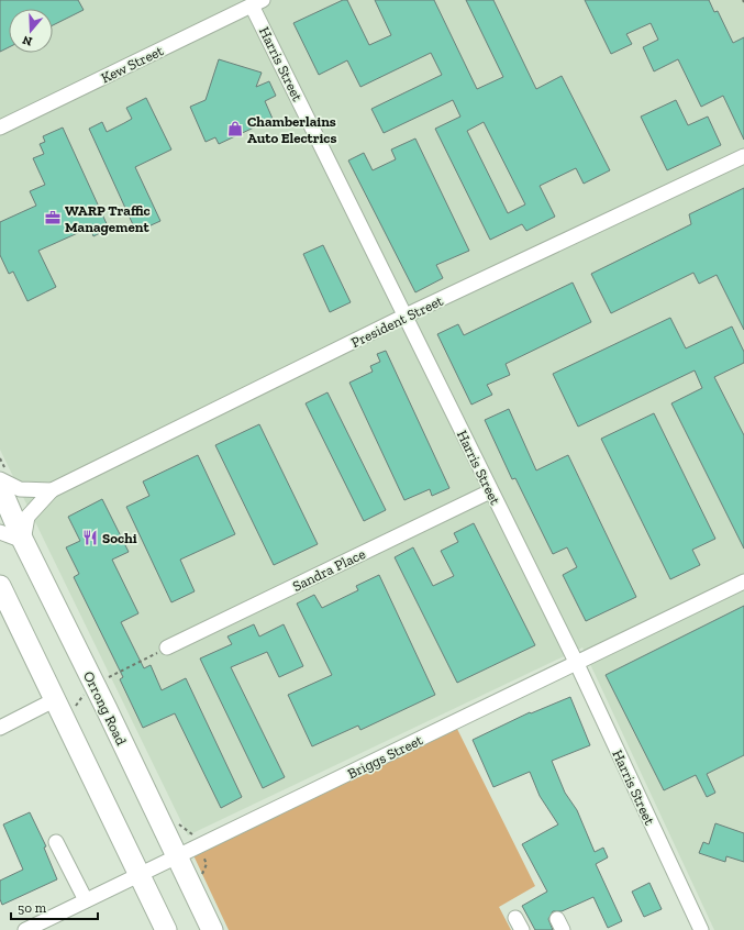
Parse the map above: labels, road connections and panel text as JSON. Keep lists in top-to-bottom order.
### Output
{
  "streets": {
    "highway": ["Orrong Road"],
    "street": [
      "Kew Street",
      "Harris Street",
      "President Street",
      "Sandra Place",
      "Briggs Street"
    ]
  },
  "crossings": [
    ["Kew Street", "Harris Street"],
    ["Harris Street", "President Street"],
    ["Harris Street", "Sandra Place"],
    ["Harris Street", "Briggs Street"],
    ["President Street", "Orrong Road"],
    ["Orrong Road", "Briggs Street"]
  ],
  "places": {
    "shop": ["Chamberlains Auto Electrics"],
    "office": ["WARP Traffic Management"],
    "restaurant": ["Sochi"]
  },
  "scale_bar": "50 m",
  "north": "bottom"
}
